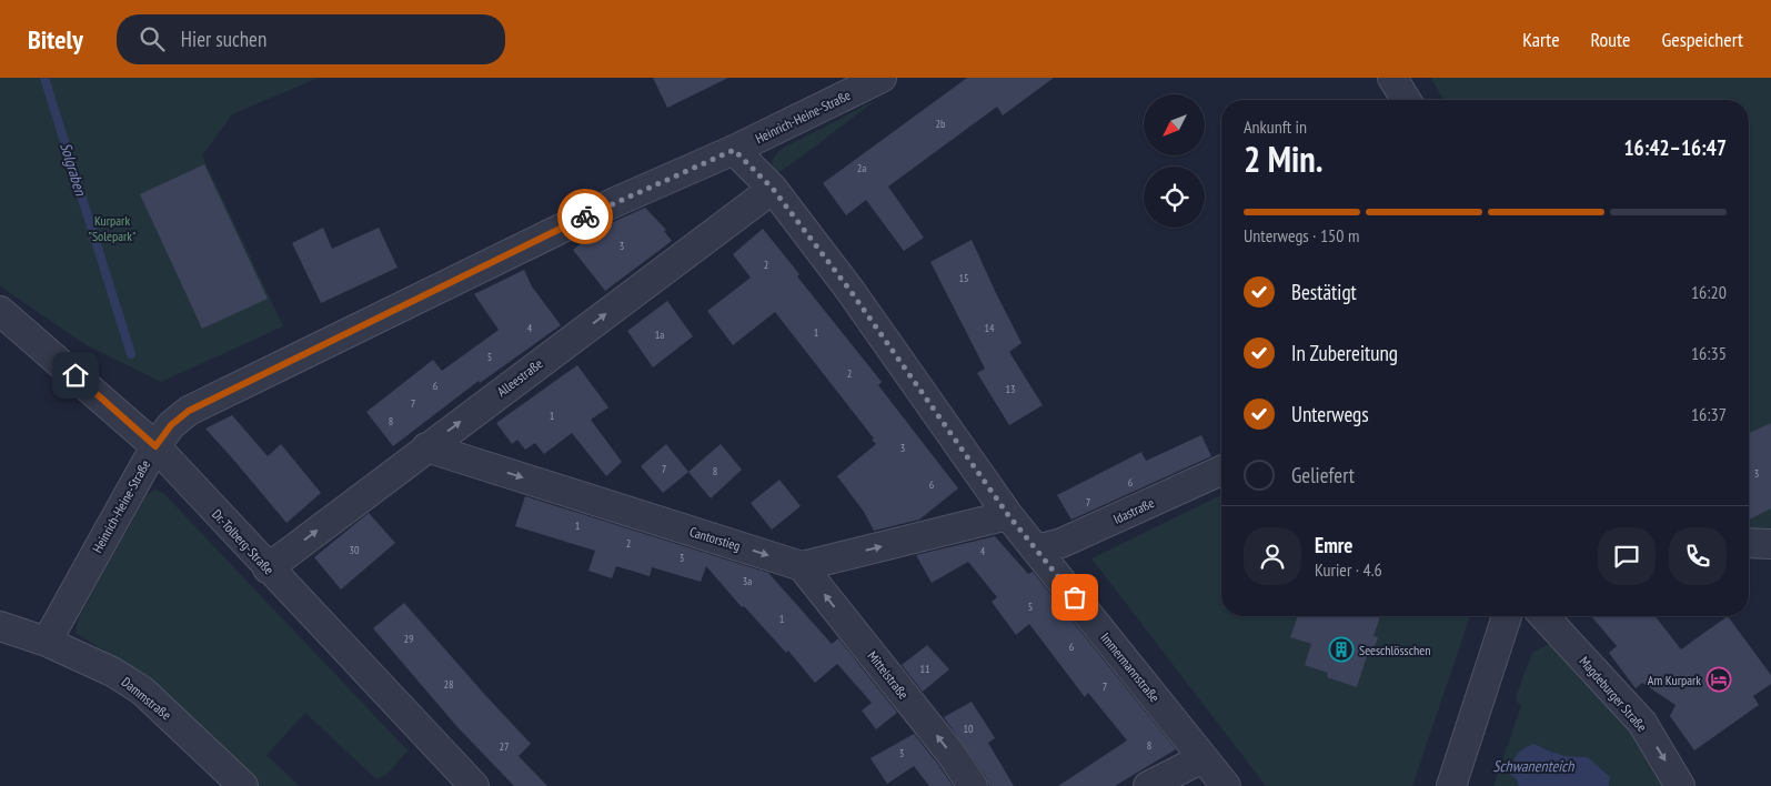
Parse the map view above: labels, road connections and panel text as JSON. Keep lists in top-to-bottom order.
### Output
{
  "streets": {
    "street": [
      "Heinrich-Heine-Straße",
      "Alleestraße",
      "Idastraße",
      "Cantorstieg",
      "Dr.-Tolberg-Straße",
      "Immermannstraße",
      "Mittelstraße",
      "Magdeburger Straße",
      "Dammstraße"
    ]
  },
  "crossings": [
    ["Heinrich-Heine-Straße", "Dr.-Tolberg-Straße"],
    ["Heinrich-Heine-Straße", "Immermannstraße"],
    ["Heinrich-Heine-Straße", "Dammstraße"],
    ["Alleestraße", "Cantorstieg"],
    ["Alleestraße", "Dr.-Tolberg-Straße"],
    ["Alleestraße", "Immermannstraße"],
    ["Idastraße", "Immermannstraße"],
    ["Cantorstieg", "Mittelstraße"]
  ],
  "one_way": [
    "Alleestraße",
    "Cantorstieg",
    "Mittelstraße",
    "Magdeburger Straße"
  ],
  "water": ["Solgraben", "Schwanenteich"],
  "parks": ["Kurpark \"Solepark\""],
  "places": {
    "building": ["Seeschlösschen"],
    "hotel": ["Am Kurpark"]
  },
  "house_numbers": [
    "2b",
    "2a",
    "3",
    "2",
    "15",
    "4",
    "14",
    "1",
    "1a",
    "5",
    "2",
    "6",
    "13",
    "7",
    "1",
    "8",
    "3",
    "7",
    "8",
    "3",
    "6",
    "6",
    "7",
    "1",
    "2",
    "30",
    "4",
    "3",
    "3a",
    "5",
    "1",
    "29",
    "6",
    "11",
    "28",
    "7",
    "10",
    "8",
    "27",
    "3"
  ],
  "north": "bottom left",
  "page": {
    "header": "Bitely",
    "search": "Hier suchen",
    "nav": ["Karte", "Route", "Gespeichert"],
    "heading": ["2 Min.", "Ankunft in", "16:42–16:47"],
    "panel": ["Emre", "Kurier · 4.6"],
    "bar": "Unterwegs · 150 m",
    "list": [
      ["Bestätigt", "16:20"],
      ["In Zubereitung", "16:35"],
      ["Unterwegs", "16:37"],
      "Geliefert"
    ]
  }
}
